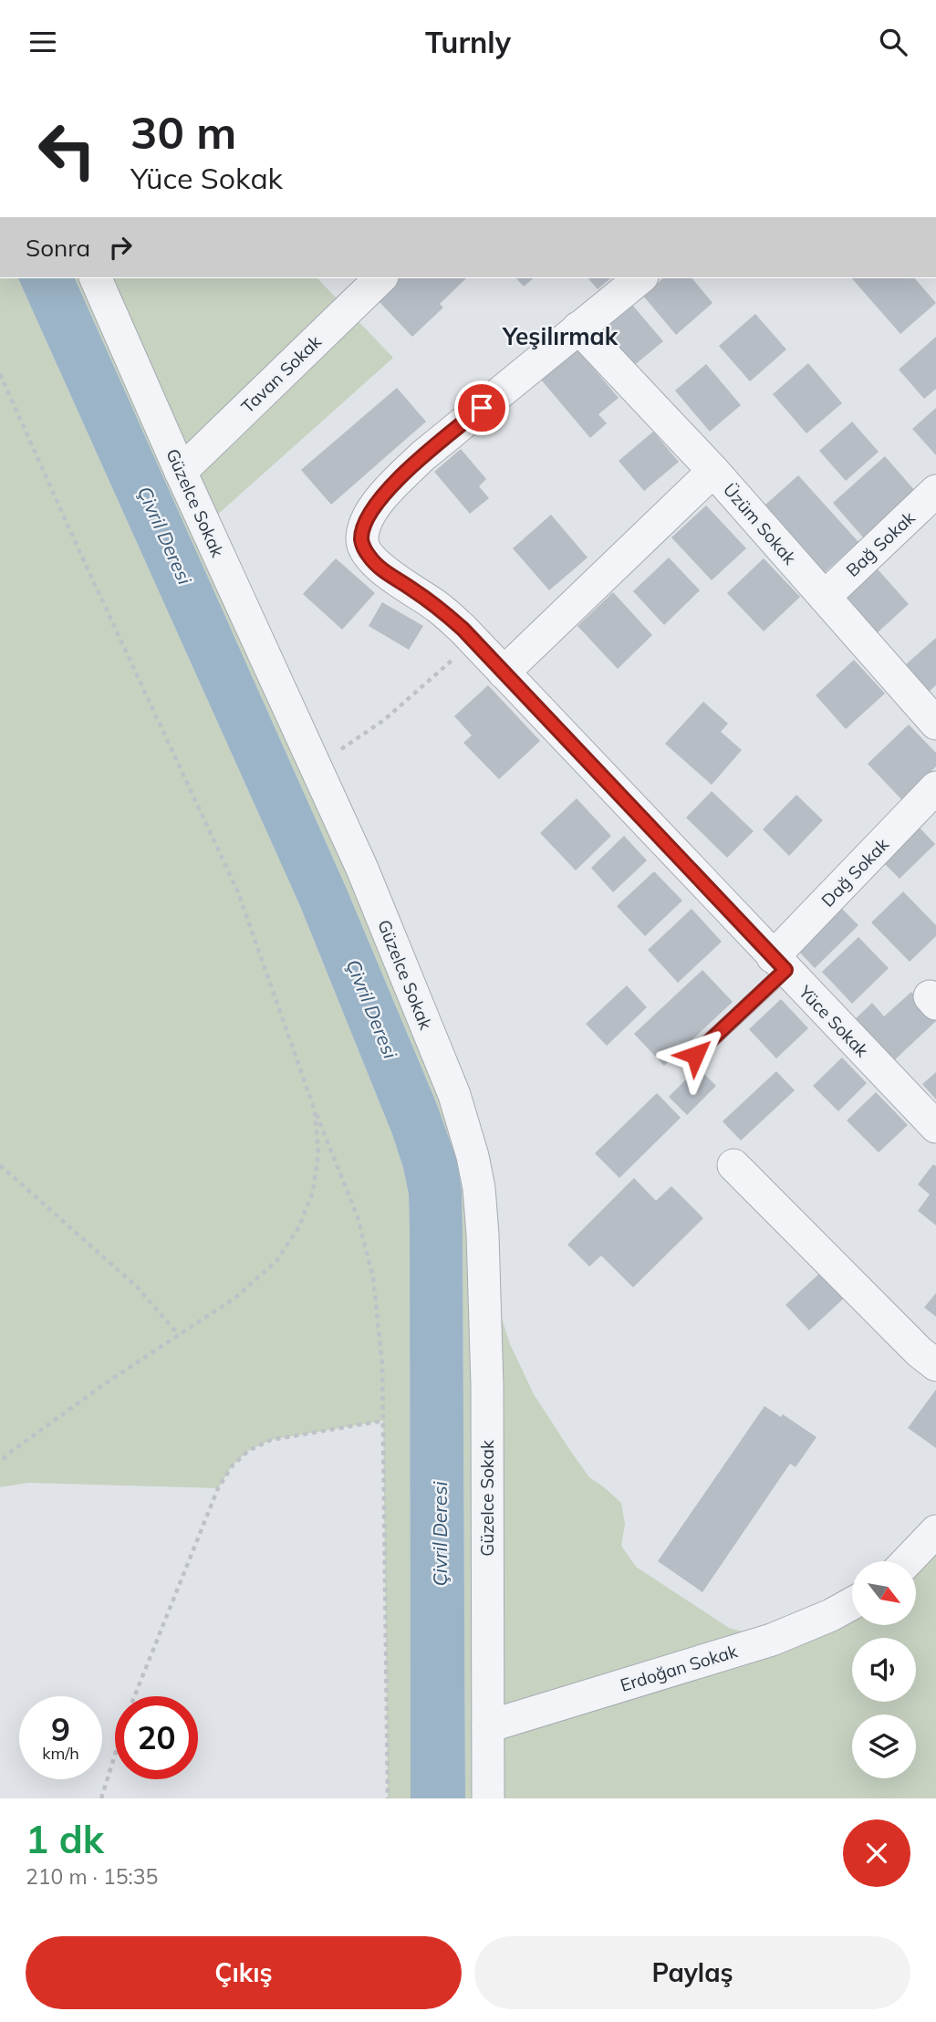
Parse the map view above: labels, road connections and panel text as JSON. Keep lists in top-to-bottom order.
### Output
{
  "streets": {
    "street": [
      "Tavan Sokak",
      "Güzelce Sokak",
      "Üzüm Sokak",
      "Bağ Sokak",
      "Dağ Sokak",
      "Yüce Sokak",
      "Erdoğan Sokak"
    ]
  },
  "crossings": [
    ["Tavan Sokak", "Güzelce Sokak"],
    ["Güzelce Sokak", "Erdoğan Sokak"],
    ["Üzüm Sokak", "Bağ Sokak"],
    ["Üzüm Sokak", "Yüce Sokak"],
    ["Dağ Sokak", "Yüce Sokak"]
  ],
  "districts": ["Yeşilırmak"],
  "water": ["Çivril Deresi"],
  "north": "bottom right",
  "page": {
    "header": "Turnly",
    "turn": ["30 m", "Yüce Sokak"],
    "then": "Sonra",
    "speed": "9 km/h",
    "limit": "20",
    "heading": ["1 dk", "210 m · 15:35"],
    "buttons": ["Çıkış", "Paylaş"]
  }
}
